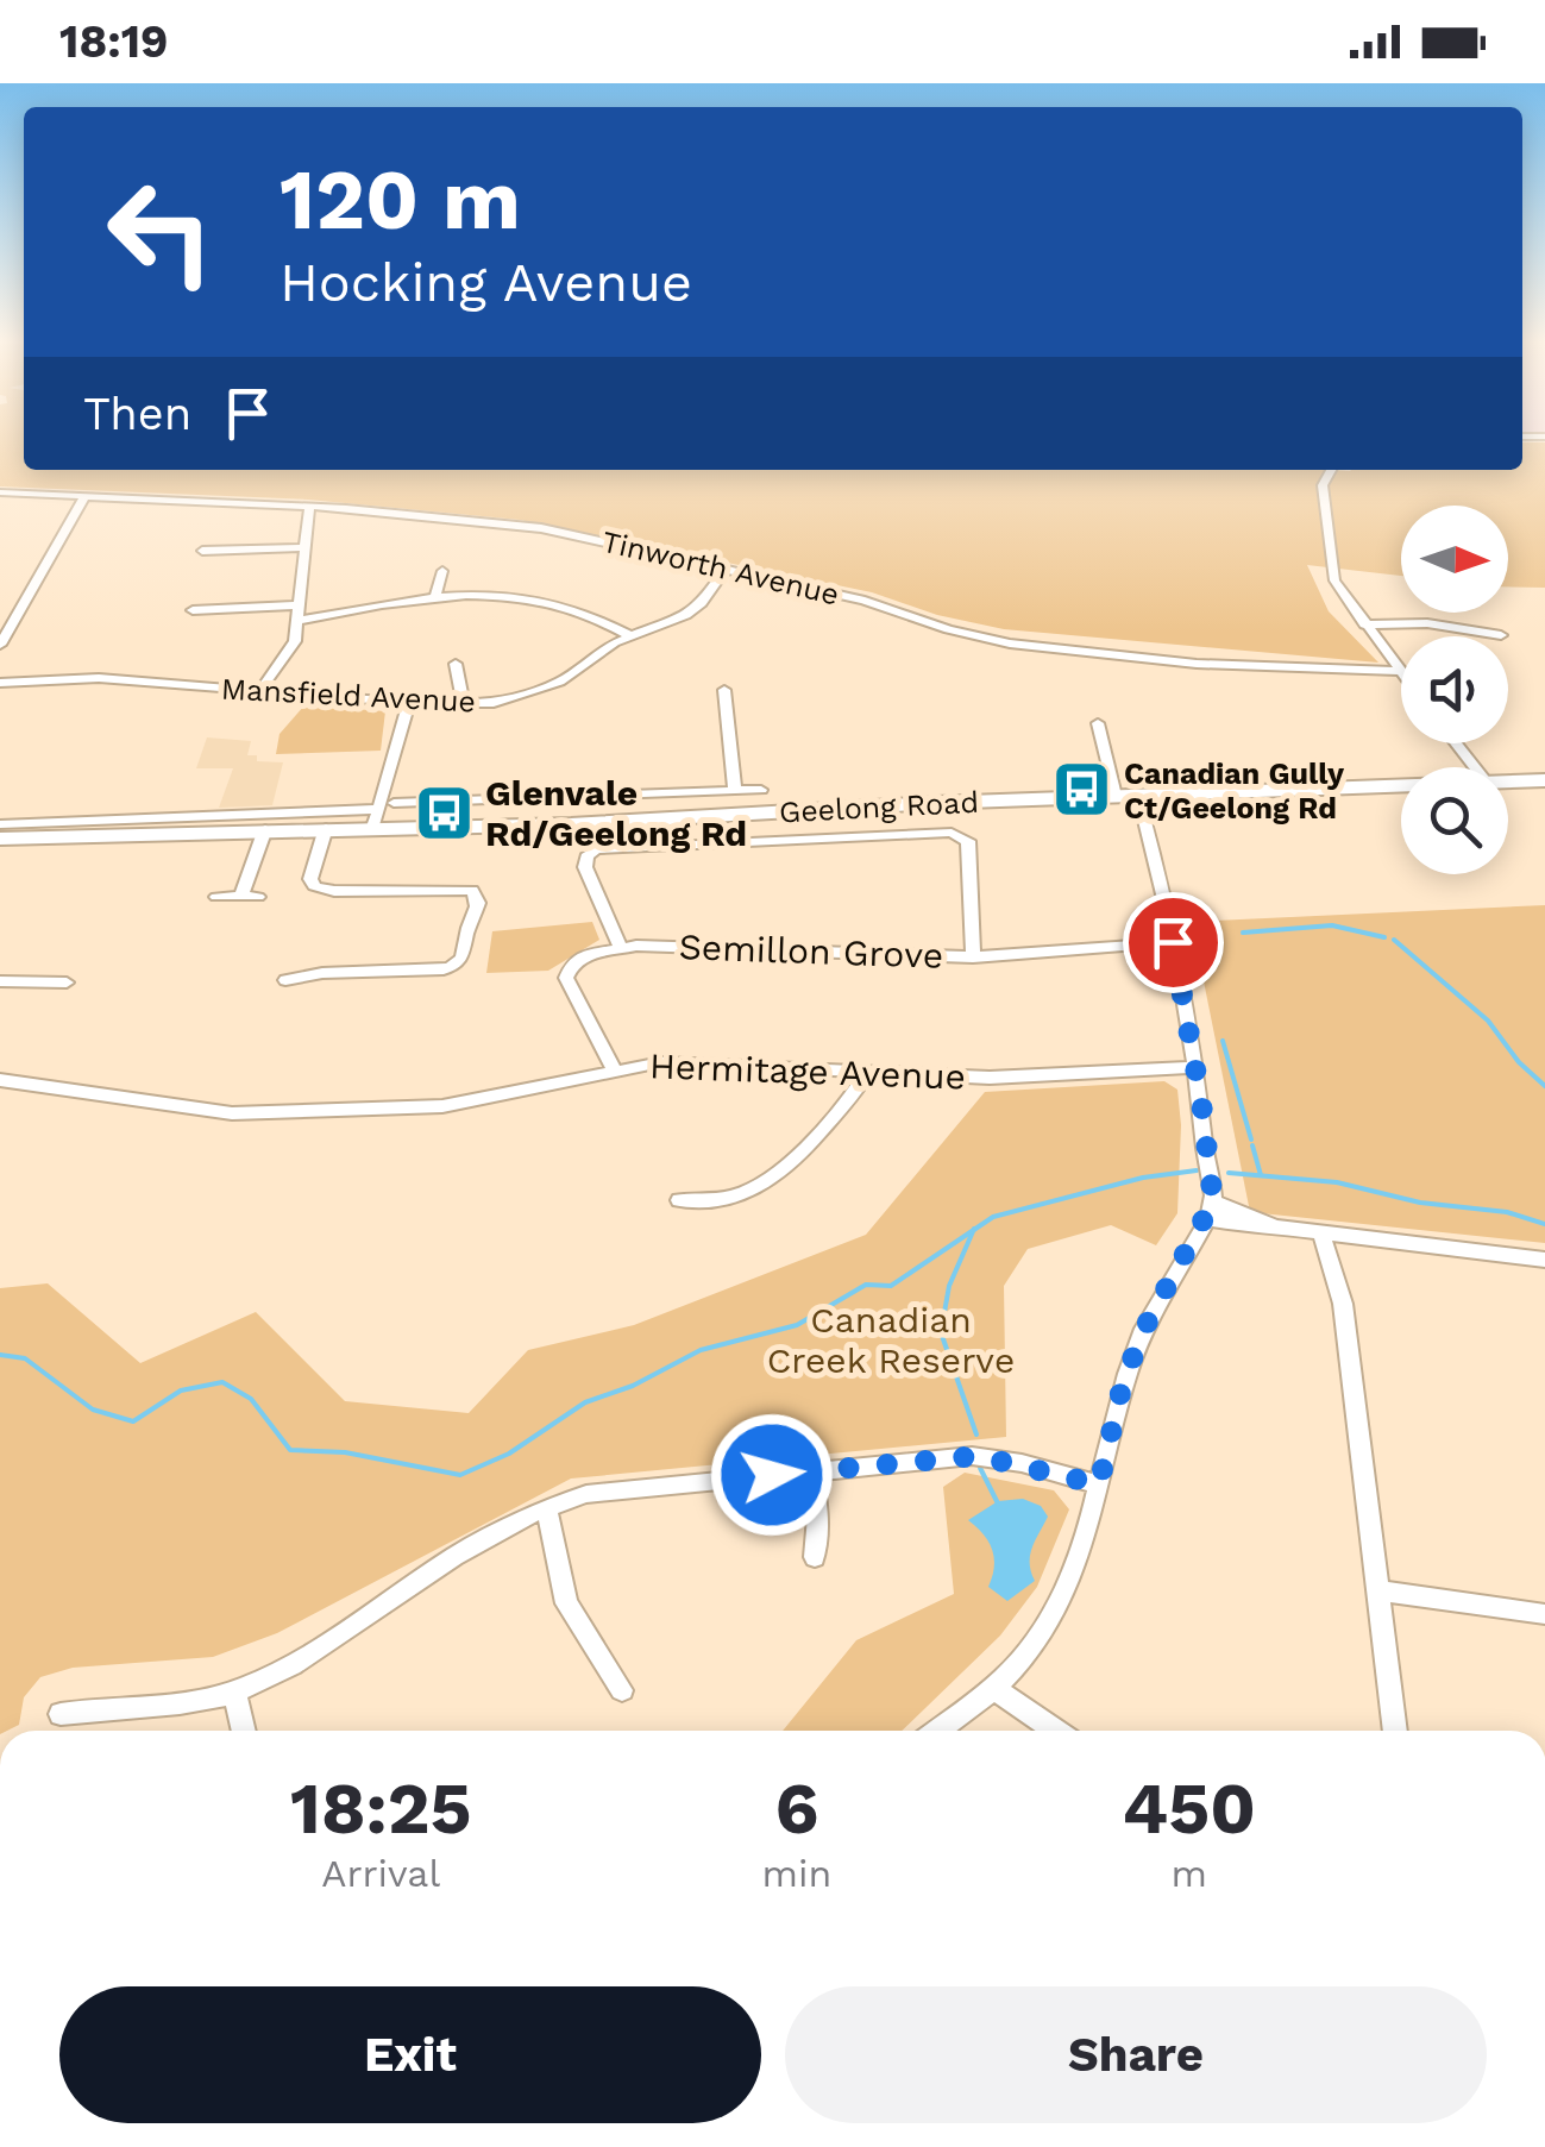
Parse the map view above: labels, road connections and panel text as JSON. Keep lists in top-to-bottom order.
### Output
{
  "streets": {
    "main road": ["Geelong Road"],
    "street": [
      "Tinworth Avenue",
      "Mansfield Avenue",
      "Semillon Grove",
      "Hermitage Avenue"
    ]
  },
  "crossings": [
    ["Tinworth Avenue", "Mansfield Avenue"],
    ["Semillon Grove", "Hermitage Avenue"]
  ],
  "parks": ["Canadian Creek Reserve"],
  "places": {
    "bus stop": ["Canadian Gully Ct/Geelong Rd", "Glenvale Rd/Geelong Rd"]
  },
  "north": "right",
  "page": {
    "status": "18:19",
    "turn": ["120 m", "Hocking Avenue"],
    "then": "Then",
    "eta": [
      "18:25",
      "Arrival",
      "6",
      "min",
      "450",
      "m"
    ],
    "buttons": ["Exit", "Share"]
  }
}
